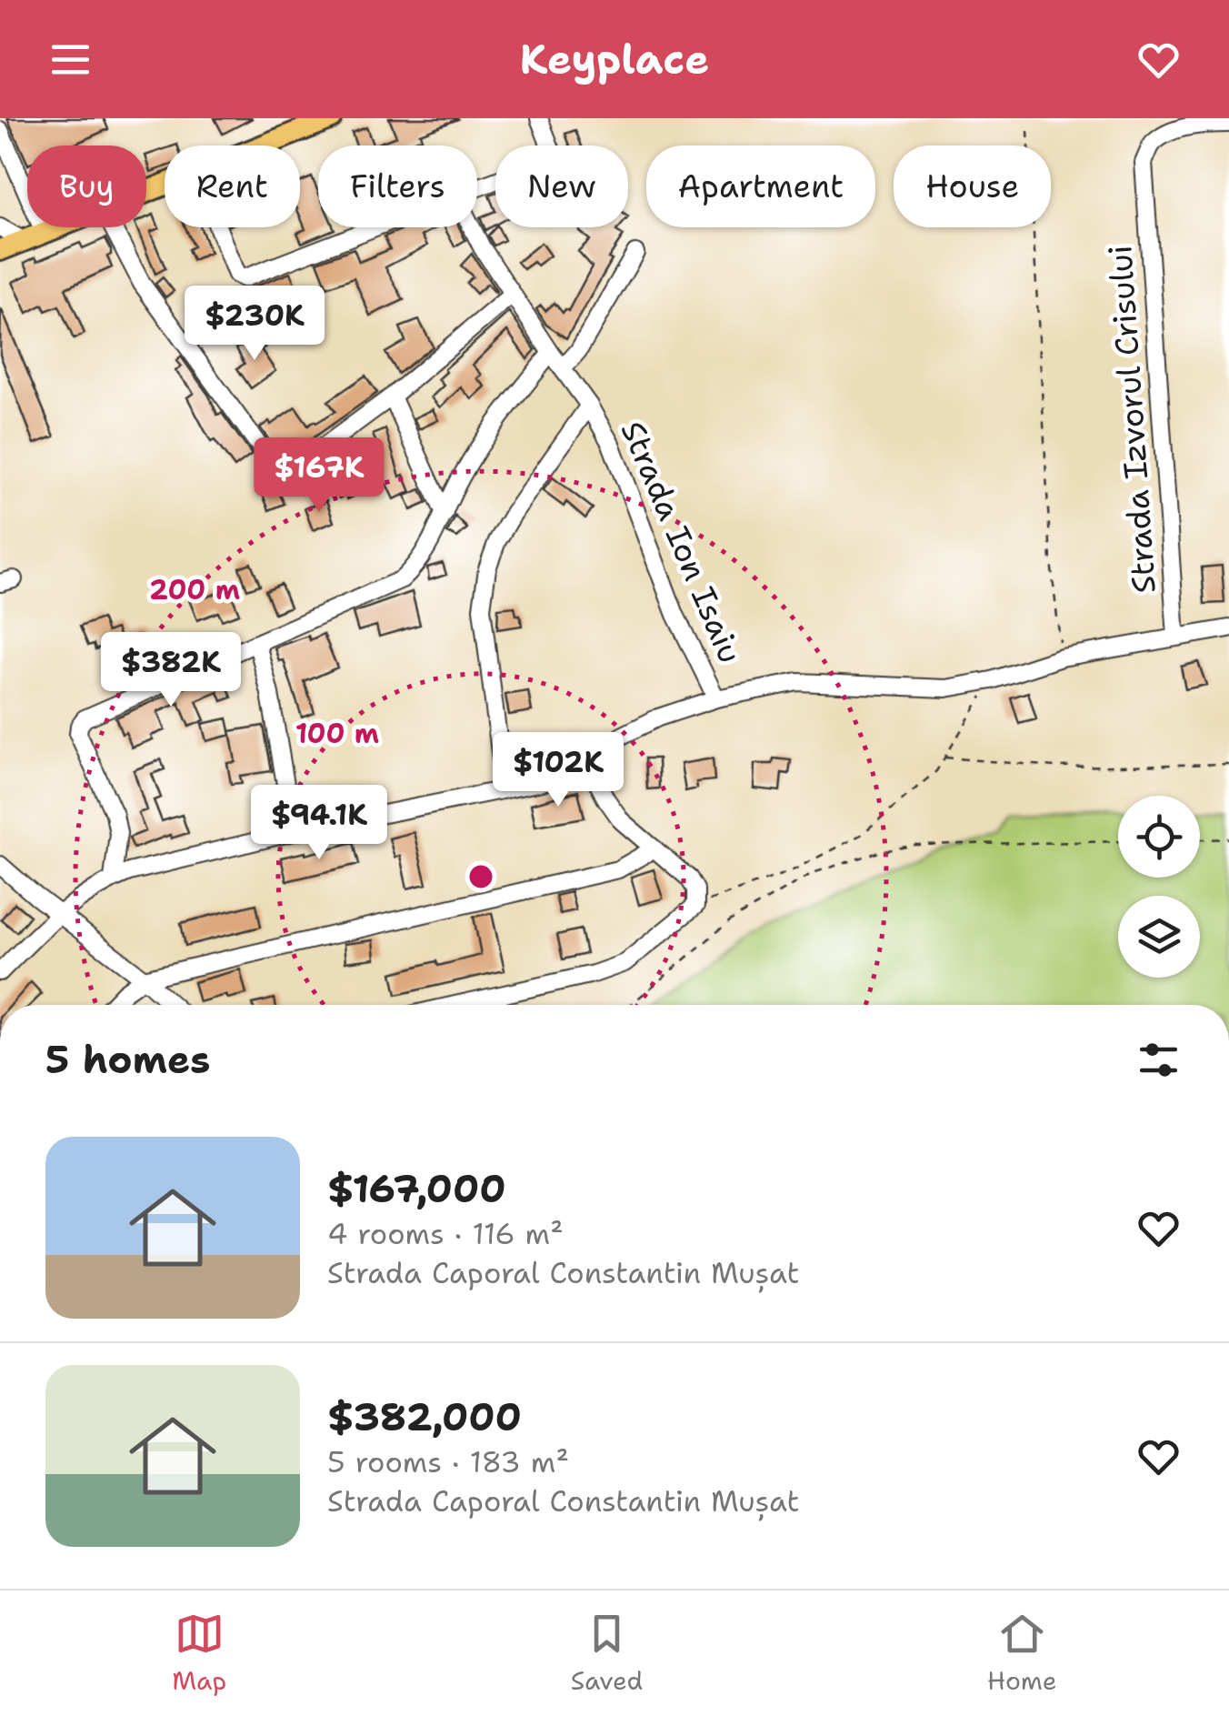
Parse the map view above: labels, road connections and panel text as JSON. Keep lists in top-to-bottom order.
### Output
{
  "streets": {
    "street": ["Strada Izvorul Crisului", "Strada Ion Isaiu"]
  },
  "crossings": [
    ["Strada Izvorul Crisului", "Strada Ion Isaiu"]
  ],
  "page": {
    "header": "Keyplace",
    "chip": [
      "Buy",
      "Rent",
      "Filters",
      "New",
      "Apartment",
      "House"
    ],
    "price": [
      "$230K",
      "$167K",
      "$382K",
      "$102K",
      "$94.1K"
    ],
    "heading": "5 homes",
    "list": [
      {
        "name": "$167,000",
        "note": "4 rooms · 116 m² · Strada Caporal Constantin Mușat"
      },
      {
        "name": "$382,000",
        "note": "5 rooms · 183 m² · Strada Caporal Constantin Mușat"
      }
    ],
    "tabs": ["Map", "Saved", "Home"]
  },
  "rings": ["200 m", "100 m"]
}
